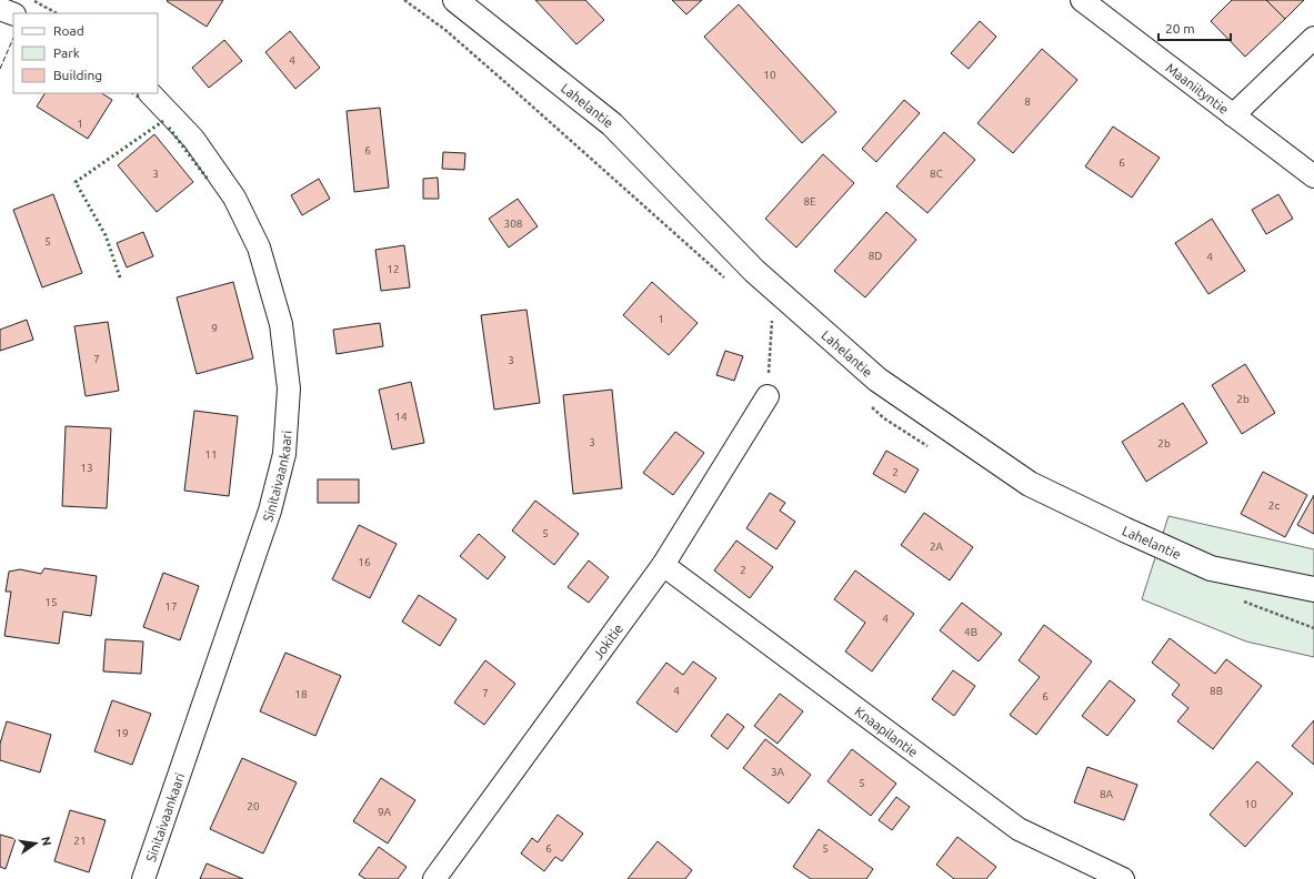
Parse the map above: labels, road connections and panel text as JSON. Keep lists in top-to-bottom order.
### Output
{
  "streets": {
    "main road": ["Lahelantie"],
    "street": [
      "Maaniityntie",
      "Sinitaivaankaari",
      "Jokitie",
      "Knaapilantie"
    ]
  },
  "crossings": [
    ["Jokitie", "Knaapilantie"]
  ],
  "house_numbers": [
    "4",
    "10",
    "8",
    "1",
    "6",
    "6",
    "3",
    "8C",
    "8E",
    "308",
    "5",
    "8D",
    "4",
    "12",
    "1",
    "9",
    "7",
    "3",
    "2b",
    "14",
    "3",
    "2b",
    "11",
    "13",
    "2",
    "2c",
    "5",
    "2A",
    "16",
    "2",
    "15",
    "17",
    "4",
    "4B",
    "4",
    "8B",
    "7",
    "18",
    "6",
    "19",
    "3A",
    "5",
    "8A",
    "10",
    "20",
    "9A",
    "21",
    "6",
    "5"
  ],
  "legend": ["Road", "Park", "Building"],
  "scale_bar": "20 m",
  "north": "right"
}
